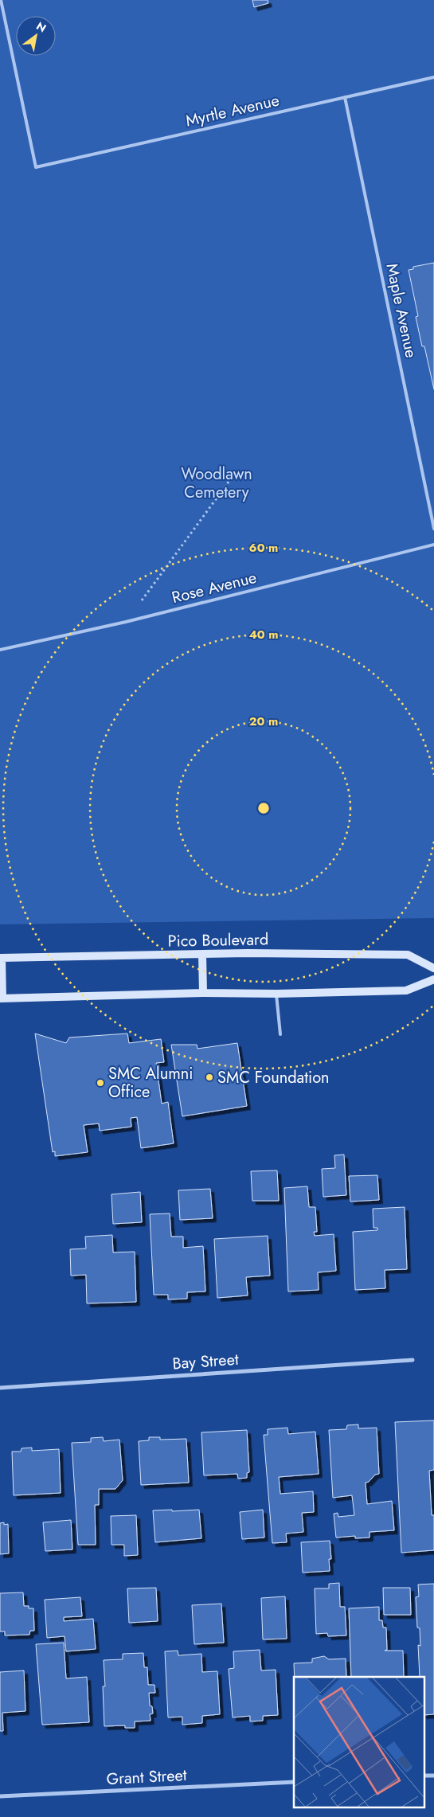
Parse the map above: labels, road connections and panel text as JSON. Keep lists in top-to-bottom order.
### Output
{
  "streets": {
    "main road": ["Pico Boulevard"],
    "street": ["Bay Street", "Grant Street"],
    "lane": ["Myrtle Avenue", "Maple Avenue", "Rose Avenue"]
  },
  "crossings": [
    ["Myrtle Avenue", "Maple Avenue"]
  ],
  "parks": ["Woodlawn Cemetery"],
  "places": ["SMC Foundation", "SMC Alumni Office"],
  "north": "top right",
  "rings": ["60 m", "40 m", "20 m"]
}
